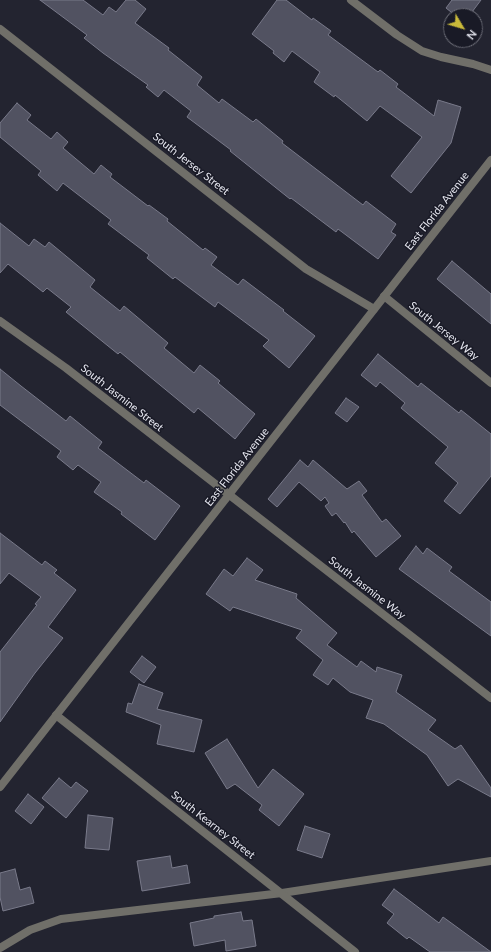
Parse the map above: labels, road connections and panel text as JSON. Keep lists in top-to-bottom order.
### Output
{
  "streets": {
    "street": [
      "South Jersey Street",
      "East Florida Avenue",
      "South Jersey Way",
      "South Jasmine Street",
      "South Jasmine Way",
      "South Kearney Street"
    ]
  },
  "crossings": [
    ["South Jersey Street", "East Florida Avenue"],
    ["East Florida Avenue", "South Jersey Way"],
    ["East Florida Avenue", "South Jasmine Street"],
    ["East Florida Avenue", "South Jasmine Way"],
    ["East Florida Avenue", "South Kearney Street"],
    ["South Jasmine Street", "South Jasmine Way"]
  ],
  "north": "bottom right"
}
